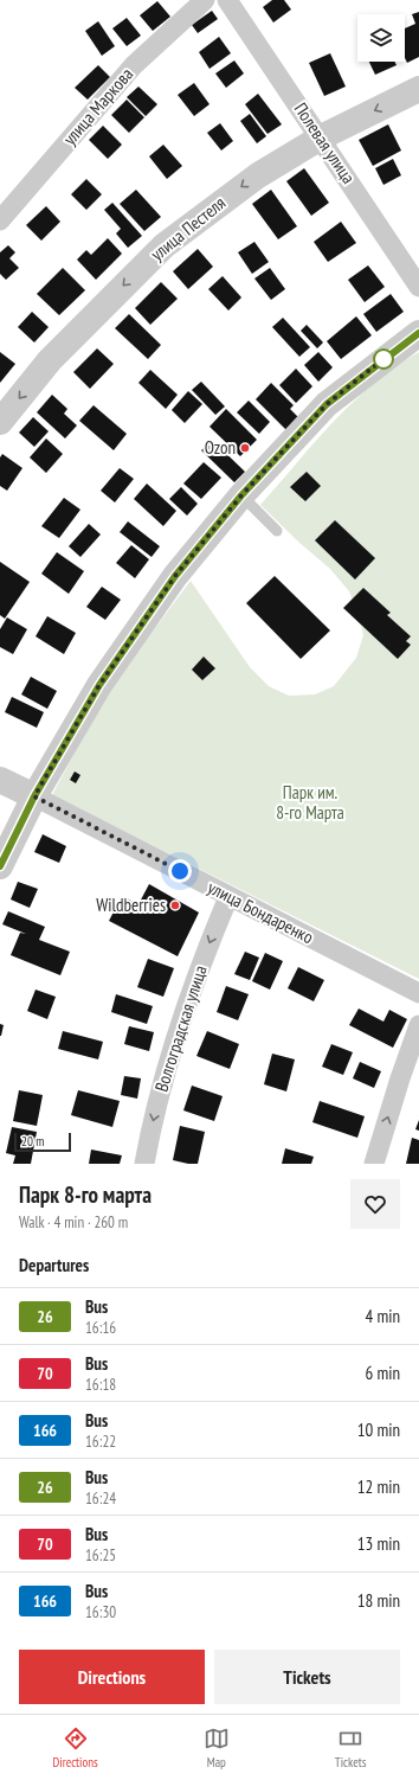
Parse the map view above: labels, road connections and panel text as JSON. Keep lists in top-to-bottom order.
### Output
{
  "streets": {
    "street": [
      "улица Маркова",
      "Полевая улица",
      "улица Пестеля",
      "улица Бондаренко",
      "Волгоградская улица"
    ]
  },
  "crossings": [
    ["Полевая улица", "улица Пестеля"],
    ["улица Бондаренко", "Волгоградская улица"]
  ],
  "one_way": ["Волгоградская улица"],
  "parks": ["Парк им. 8-го Марта"],
  "places": ["Ozon", "Wildberries"],
  "lines": ["bus line 26"],
  "scale_bar": "20 m",
  "page": {
    "scale": "20 m",
    "heading": [
      ["Парк 8-го марта", "Walk · 4 min · 260 m"],
      "Departures"
    ],
    "list": [
      {
        "mark": "26",
        "name": "Bus",
        "note": "16:16",
        "value": "4 min"
      },
      {
        "mark": "70",
        "name": "Bus",
        "note": "16:18",
        "value": "6 min"
      },
      {
        "mark": "166",
        "name": "Bus",
        "note": "16:22",
        "value": "10 min"
      },
      {
        "mark": "26",
        "name": "Bus",
        "note": "16:24",
        "value": "12 min"
      },
      {
        "mark": "70",
        "name": "Bus",
        "note": "16:25",
        "value": "13 min"
      },
      {
        "mark": "166",
        "name": "Bus",
        "note": "16:30",
        "value": "18 min"
      }
    ],
    "buttons": ["Directions", "Tickets"],
    "tabs": ["Directions", "Map", "Tickets"]
  }
}
